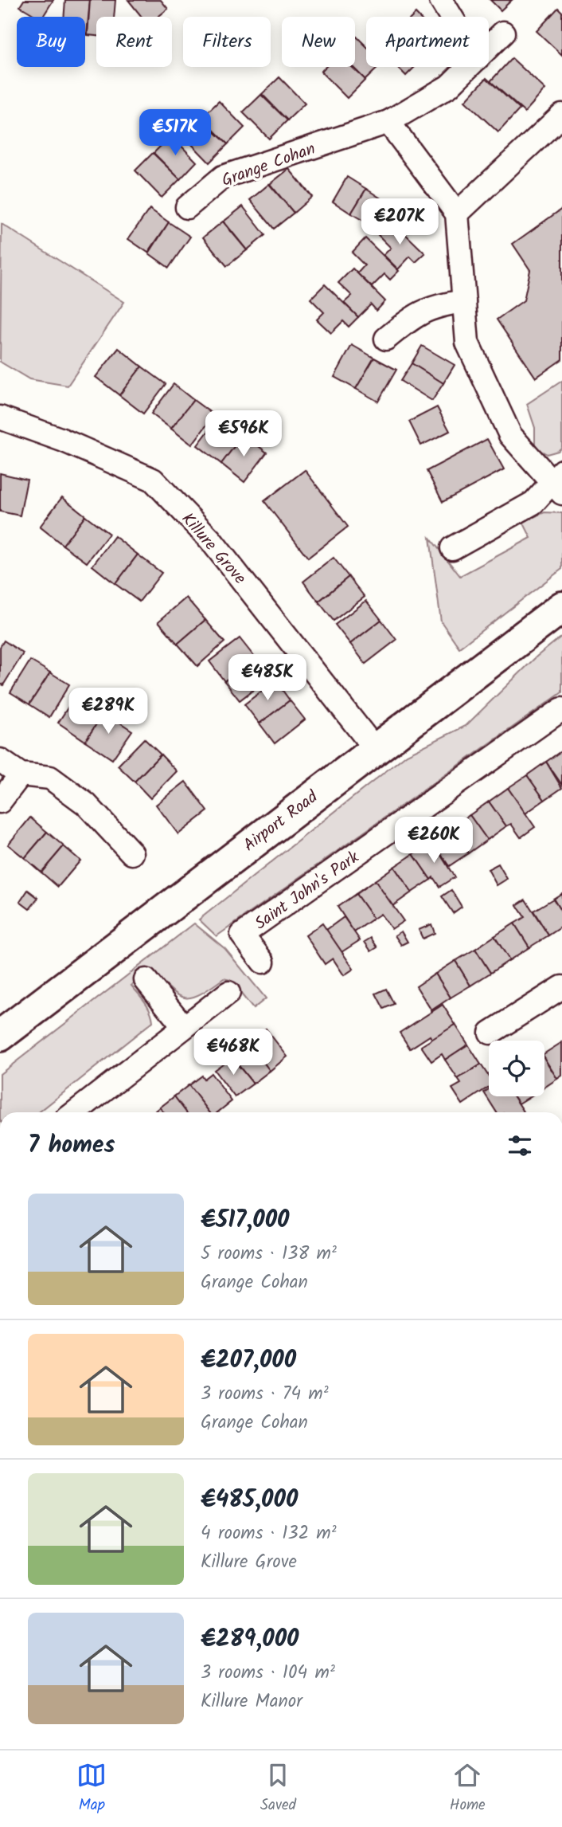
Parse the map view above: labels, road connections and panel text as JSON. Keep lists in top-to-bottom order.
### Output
{
  "streets": {
    "main road": ["Airport Road"],
    "street": ["Grange Cohan", "Killure Grove", "Saint John's Park"]
  },
  "crossings": [
    ["Killure Grove", "Airport Road"]
  ],
  "page": {
    "chip": [
      "Buy",
      "Rent",
      "Filters",
      "New",
      "Apartment"
    ],
    "price": [
      "€517K",
      "€207K",
      "€596K",
      "€485K",
      "€289K",
      "€260K",
      "€468K"
    ],
    "heading": "7 homes",
    "list": [
      {
        "name": "€517,000",
        "note": "5 rooms · 138 m² · Grange Cohan"
      },
      {
        "name": "€207,000",
        "note": "3 rooms · 74 m² · Grange Cohan"
      },
      {
        "name": "€485,000",
        "note": "4 rooms · 132 m² · Killure Grove"
      },
      {
        "name": "€289,000",
        "note": "3 rooms · 104 m² · Killure Manor"
      }
    ],
    "tabs": ["Map", "Saved", "Home"]
  }
}
